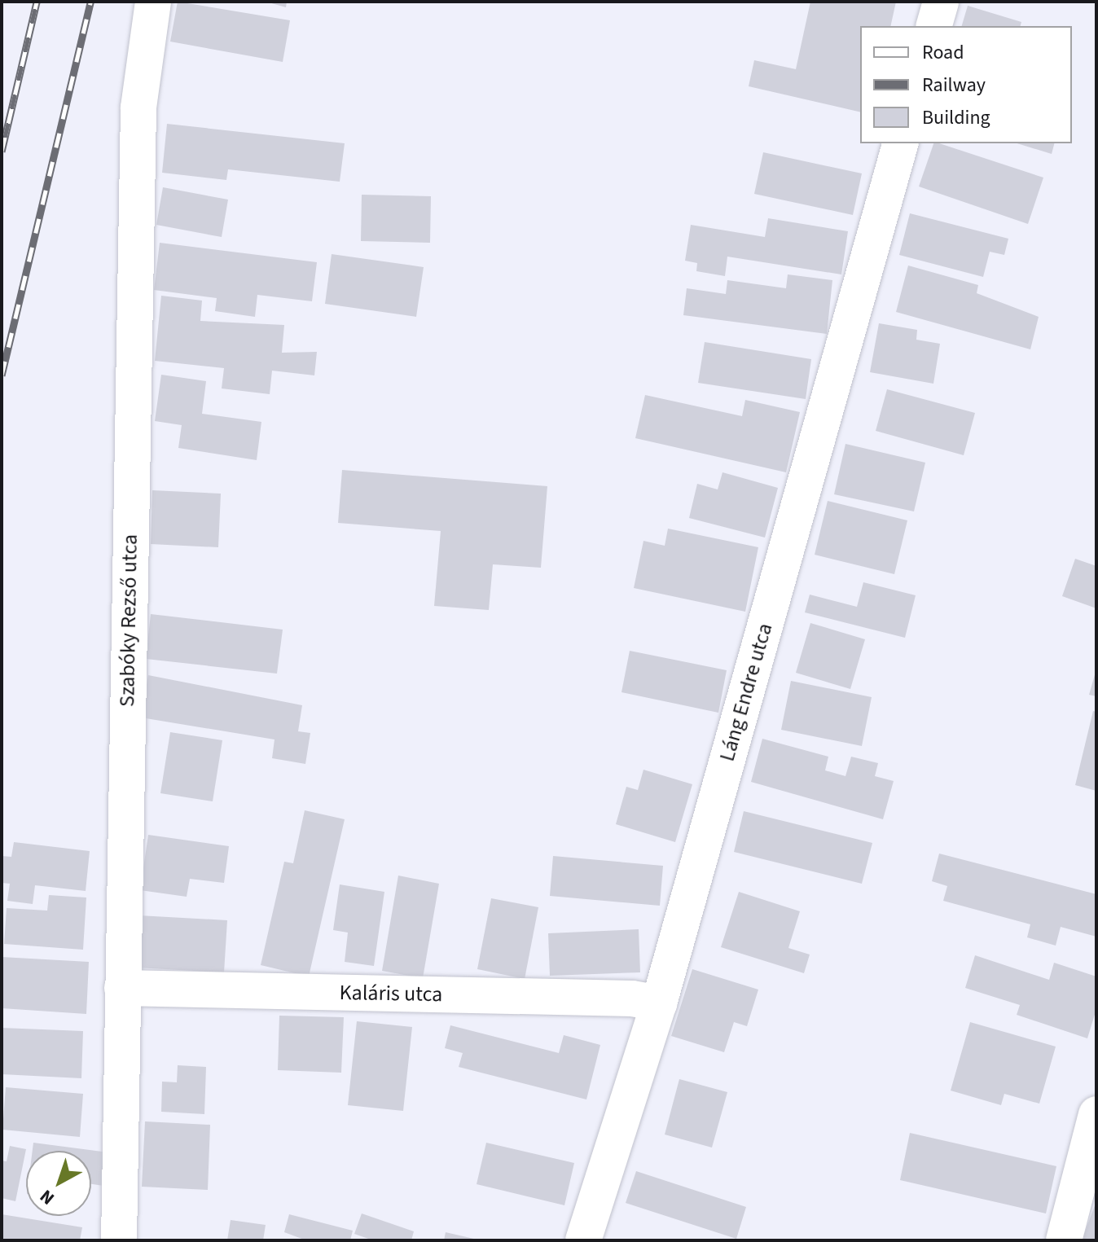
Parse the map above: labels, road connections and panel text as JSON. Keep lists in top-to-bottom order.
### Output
{
  "streets": {
    "street": ["Szabóky Rezső utca", "Láng Endre utca", "Kaláris utca"]
  },
  "crossings": [
    ["Szabóky Rezső utca", "Kaláris utca"],
    ["Láng Endre utca", "Kaláris utca"]
  ],
  "legend": ["Road", "Railway", "Building"],
  "north": "bottom left"
}
